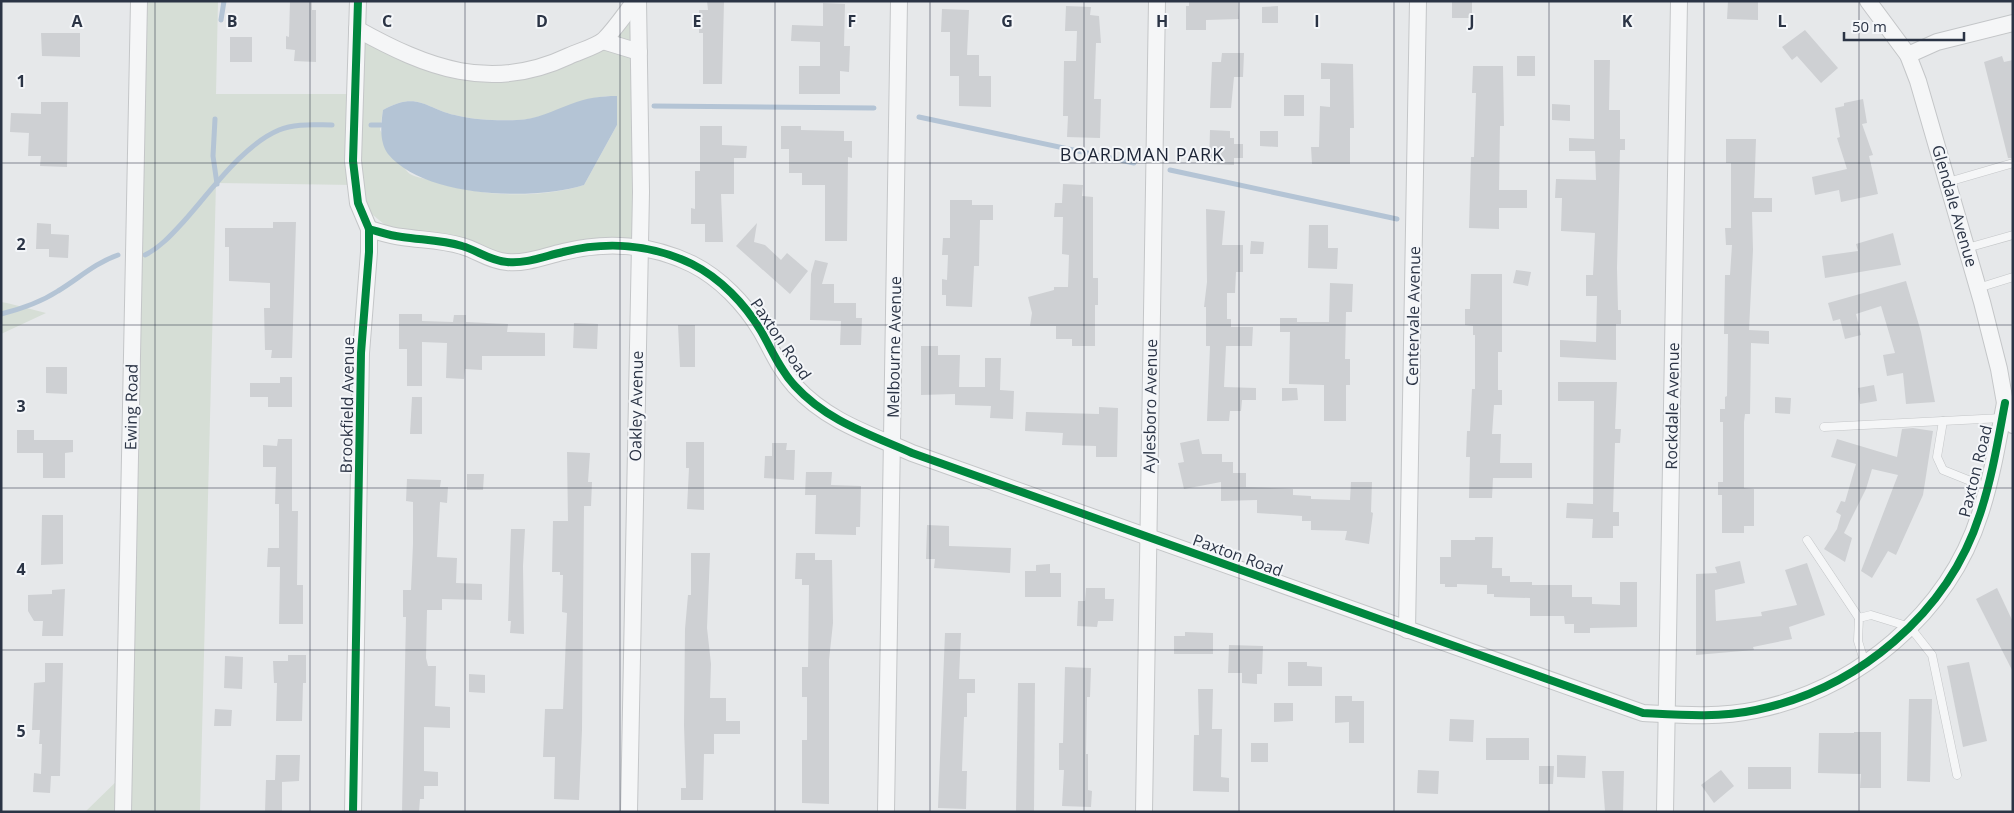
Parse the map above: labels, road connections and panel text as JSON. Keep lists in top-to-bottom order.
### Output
{
  "streets": {
    "street": [
      "Glendale Avenue",
      "Centervale Avenue",
      "Paxton Road",
      "Melbourne Avenue",
      "Brookfield Avenue",
      "Oakley Avenue",
      "Aylesboro Avenue",
      "Rockdale Avenue",
      "Ewing Road"
    ]
  },
  "crossings": [
    ["Glendale Avenue", "Paxton Road"],
    ["Centervale Avenue", "Paxton Road"],
    ["Paxton Road", "Melbourne Avenue"],
    ["Paxton Road", "Brookfield Avenue"],
    ["Paxton Road", "Oakley Avenue"],
    ["Paxton Road", "Aylesboro Avenue"],
    ["Paxton Road", "Rockdale Avenue"]
  ],
  "districts": ["BOARDMAN PARK"],
  "scale_bar": "50 m",
  "grid": {
    "columns": [
      "A",
      "B",
      "C",
      "D",
      "E",
      "F",
      "G",
      "H",
      "I",
      "J",
      "K",
      "L"
    ],
    "rows": [
      "1",
      "2",
      "3",
      "4",
      "5"
    ]
  }
}
